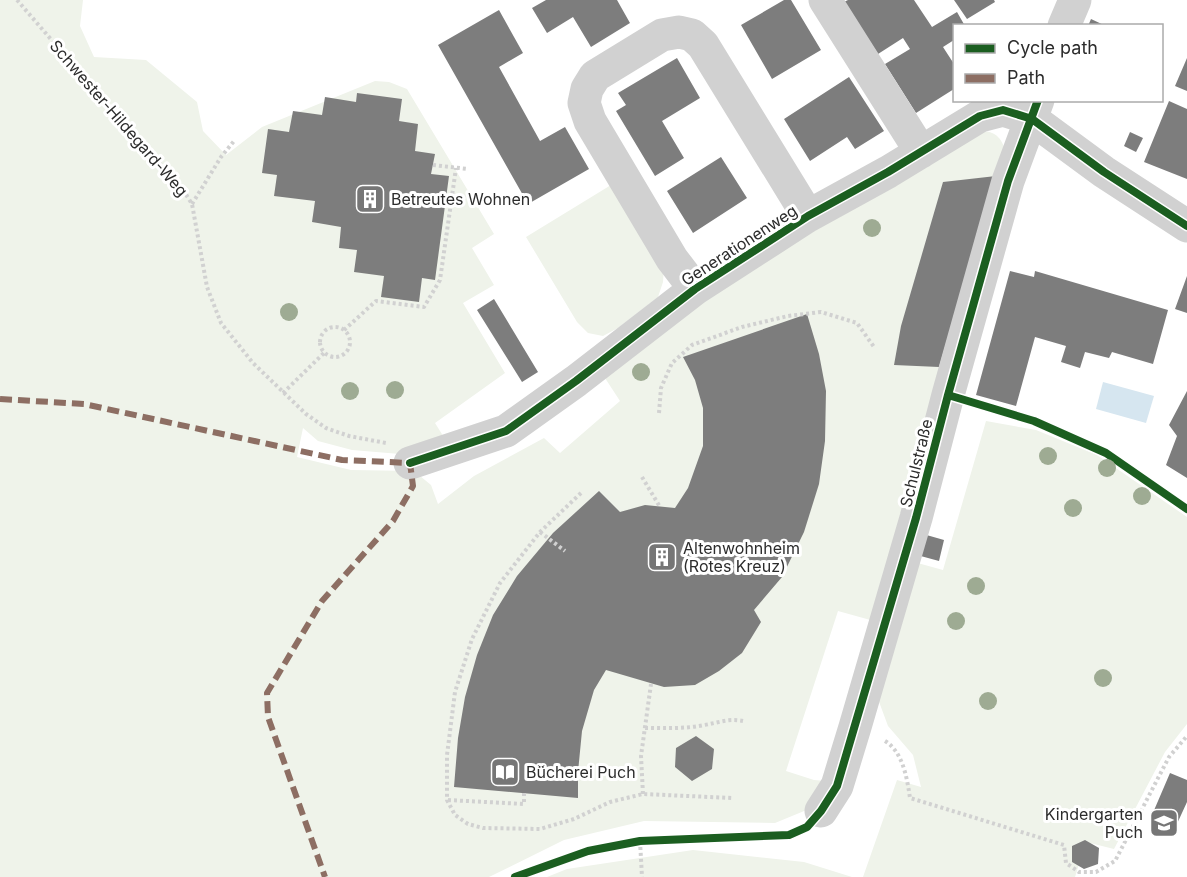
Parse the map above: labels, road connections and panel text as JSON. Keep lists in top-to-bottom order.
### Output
{
  "streets": {
    "street": ["Generationenweg", "Schulstraße"],
    "path": ["Schwester-Hildegard-Weg"]
  },
  "crossings": [
    ["Schwester-Hildegard-Weg", "Generationenweg"],
    ["Generationenweg", "Schulstraße"]
  ],
  "places": {
    "building": ["Betreutes Wohnen", "Altenwohnheim (Rotes Kreuz)"],
    "library": ["Bücherei Puch"],
    "school or university": ["Kindergarten Puch"]
  },
  "legend": ["Cycle path", "Path"]
}
